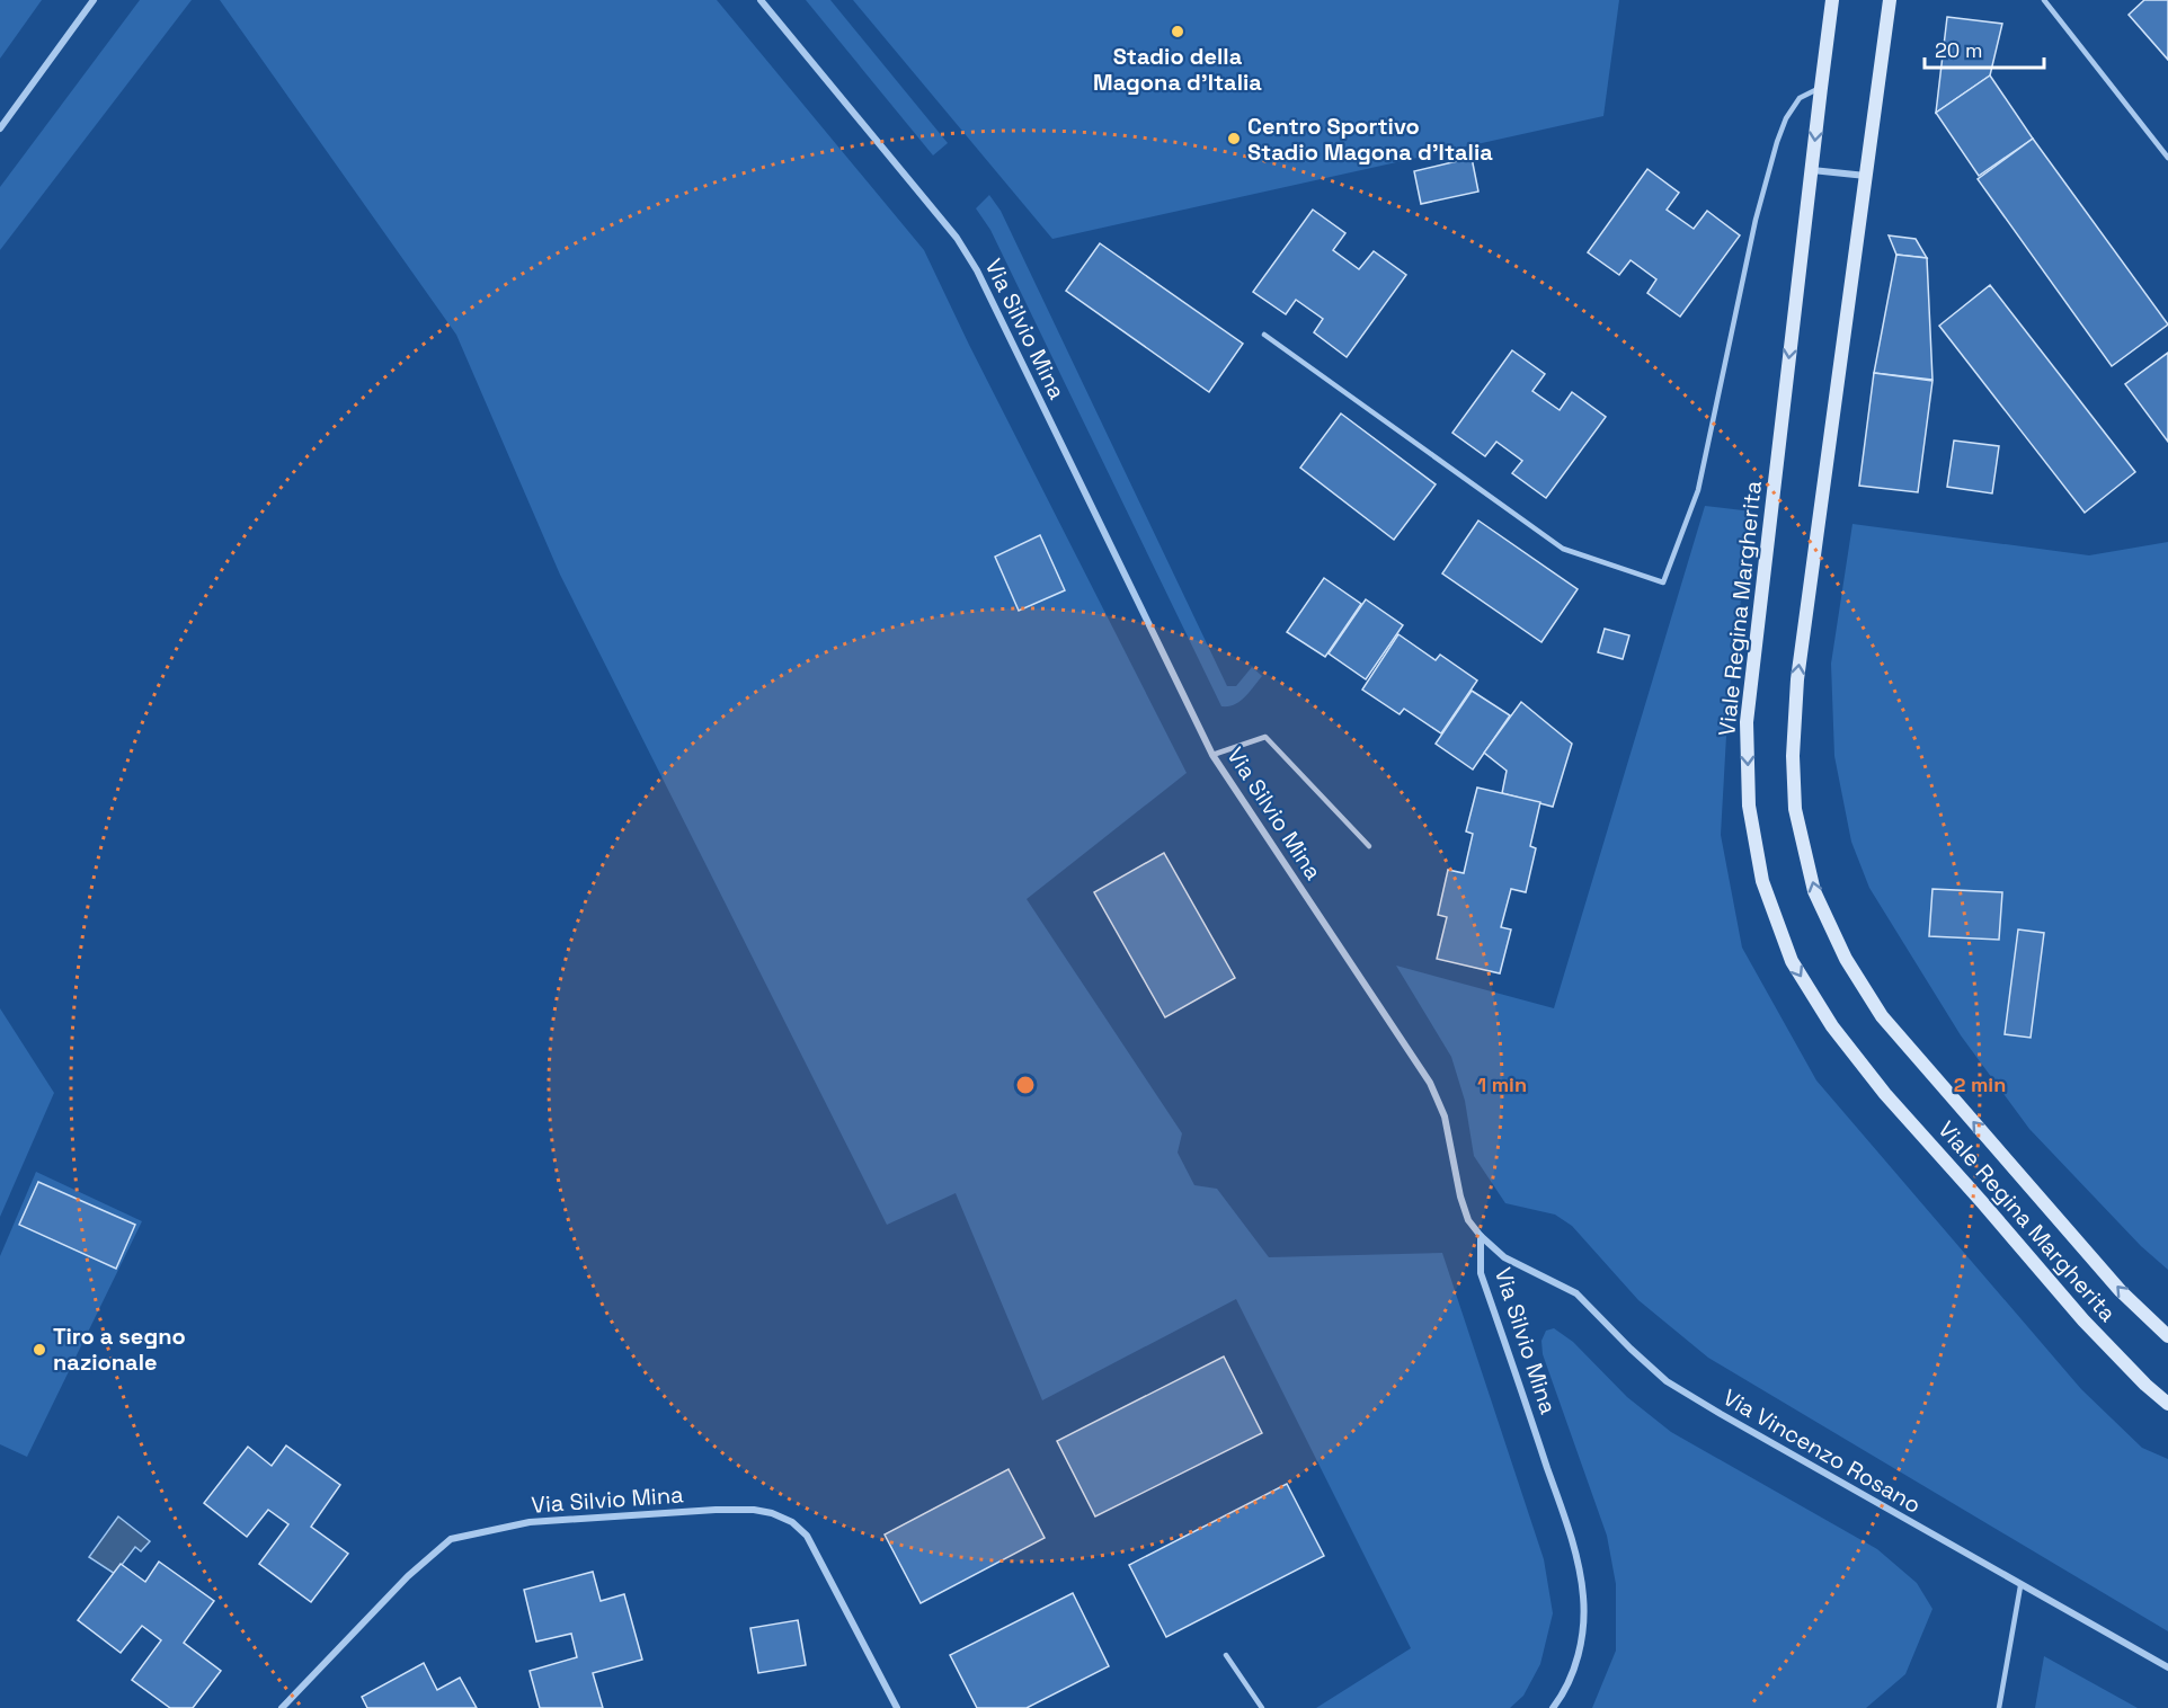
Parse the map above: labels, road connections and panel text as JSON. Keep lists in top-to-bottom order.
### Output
{
  "streets": {
    "street": ["Via Silvio Mina", "Viale Regina Margherita", "Via Vincenzo Rosano"]
  },
  "crossings": [
    ["Via Silvio Mina", "Via Vincenzo Rosano"]
  ],
  "places": ["Stadio della Magona d'Italia", "Centro Sportivo Stadio Magona d'Italia", "Tiro a segno nazionale"],
  "scale_bar": "20 m",
  "rings": ["1 min", "2 min"]
}
